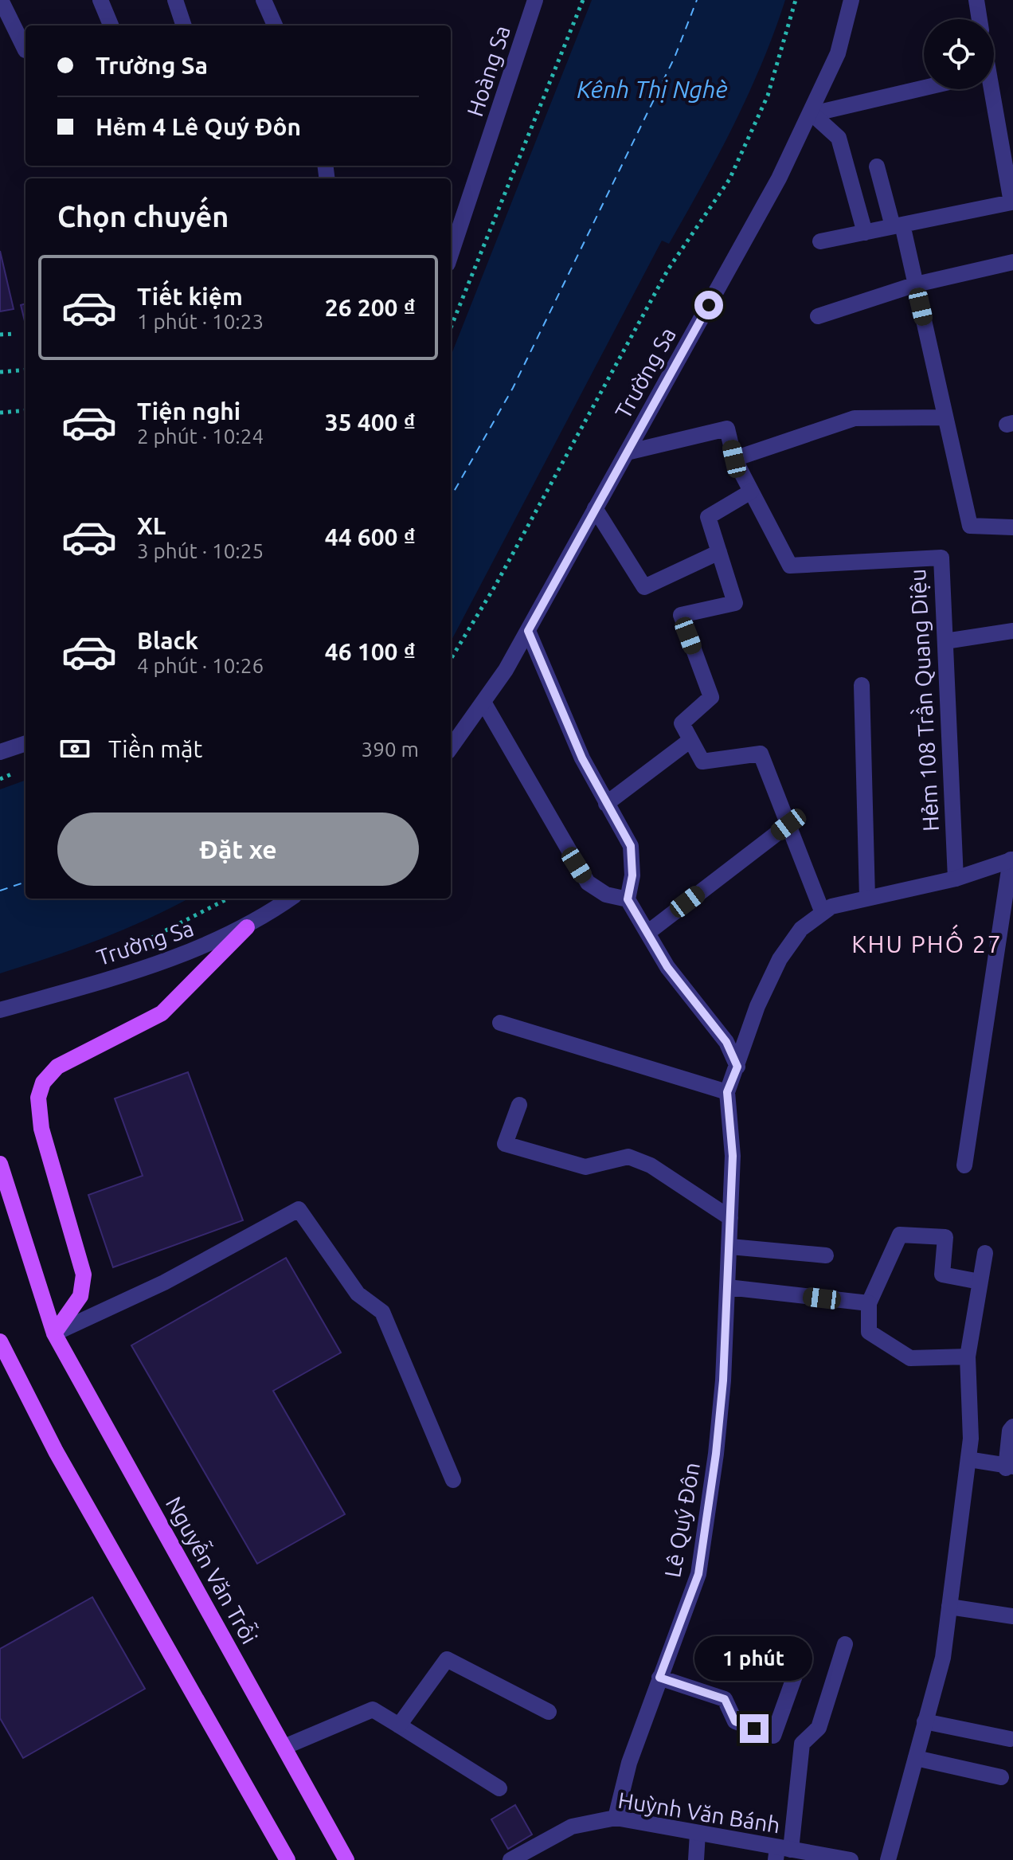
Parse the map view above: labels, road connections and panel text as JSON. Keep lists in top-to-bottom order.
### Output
{
  "streets": {
    "main road": ["Nguyễn Văn Trỗi"],
    "street": [
      "Hoàng Sa",
      "Trường Sa",
      "Hẻm 108 Trần Quang Diệu",
      "Lê Quý Ðôn",
      "Huỳnh Văn Bánh"
    ]
  },
  "crossings": [
    ["Trường Sa", "Hẻm 108 Trần Quang Diệu"],
    ["Lê Quý Ðôn", "Huỳnh Văn Bánh"]
  ],
  "districts": ["KHU PHỐ 27"],
  "water": ["Kênh Thị Nghè"],
  "page": {
    "banner": ["Trường Sa", "Hẻm 4 Lê Quý Đôn"],
    "heading": "Chọn chuyến",
    "list": [
      {
        "name": "Tiết kiệm",
        "note": "1 phút · 10:23",
        "value": "26 200 ₫"
      },
      {
        "name": "Tiện nghi",
        "note": "2 phút · 10:24",
        "value": "35 400 ₫"
      },
      {
        "name": "XL",
        "note": "3 phút · 10:25",
        "value": "44 600 ₫"
      },
      {
        "name": "Black",
        "note": "4 phút · 10:26",
        "value": "46 100 ₫"
      }
    ],
    "pay": ["Tiền mặt", "390 m"],
    "buttons": "Đặt xe",
    "bubble": "1 phút"
  }
}
